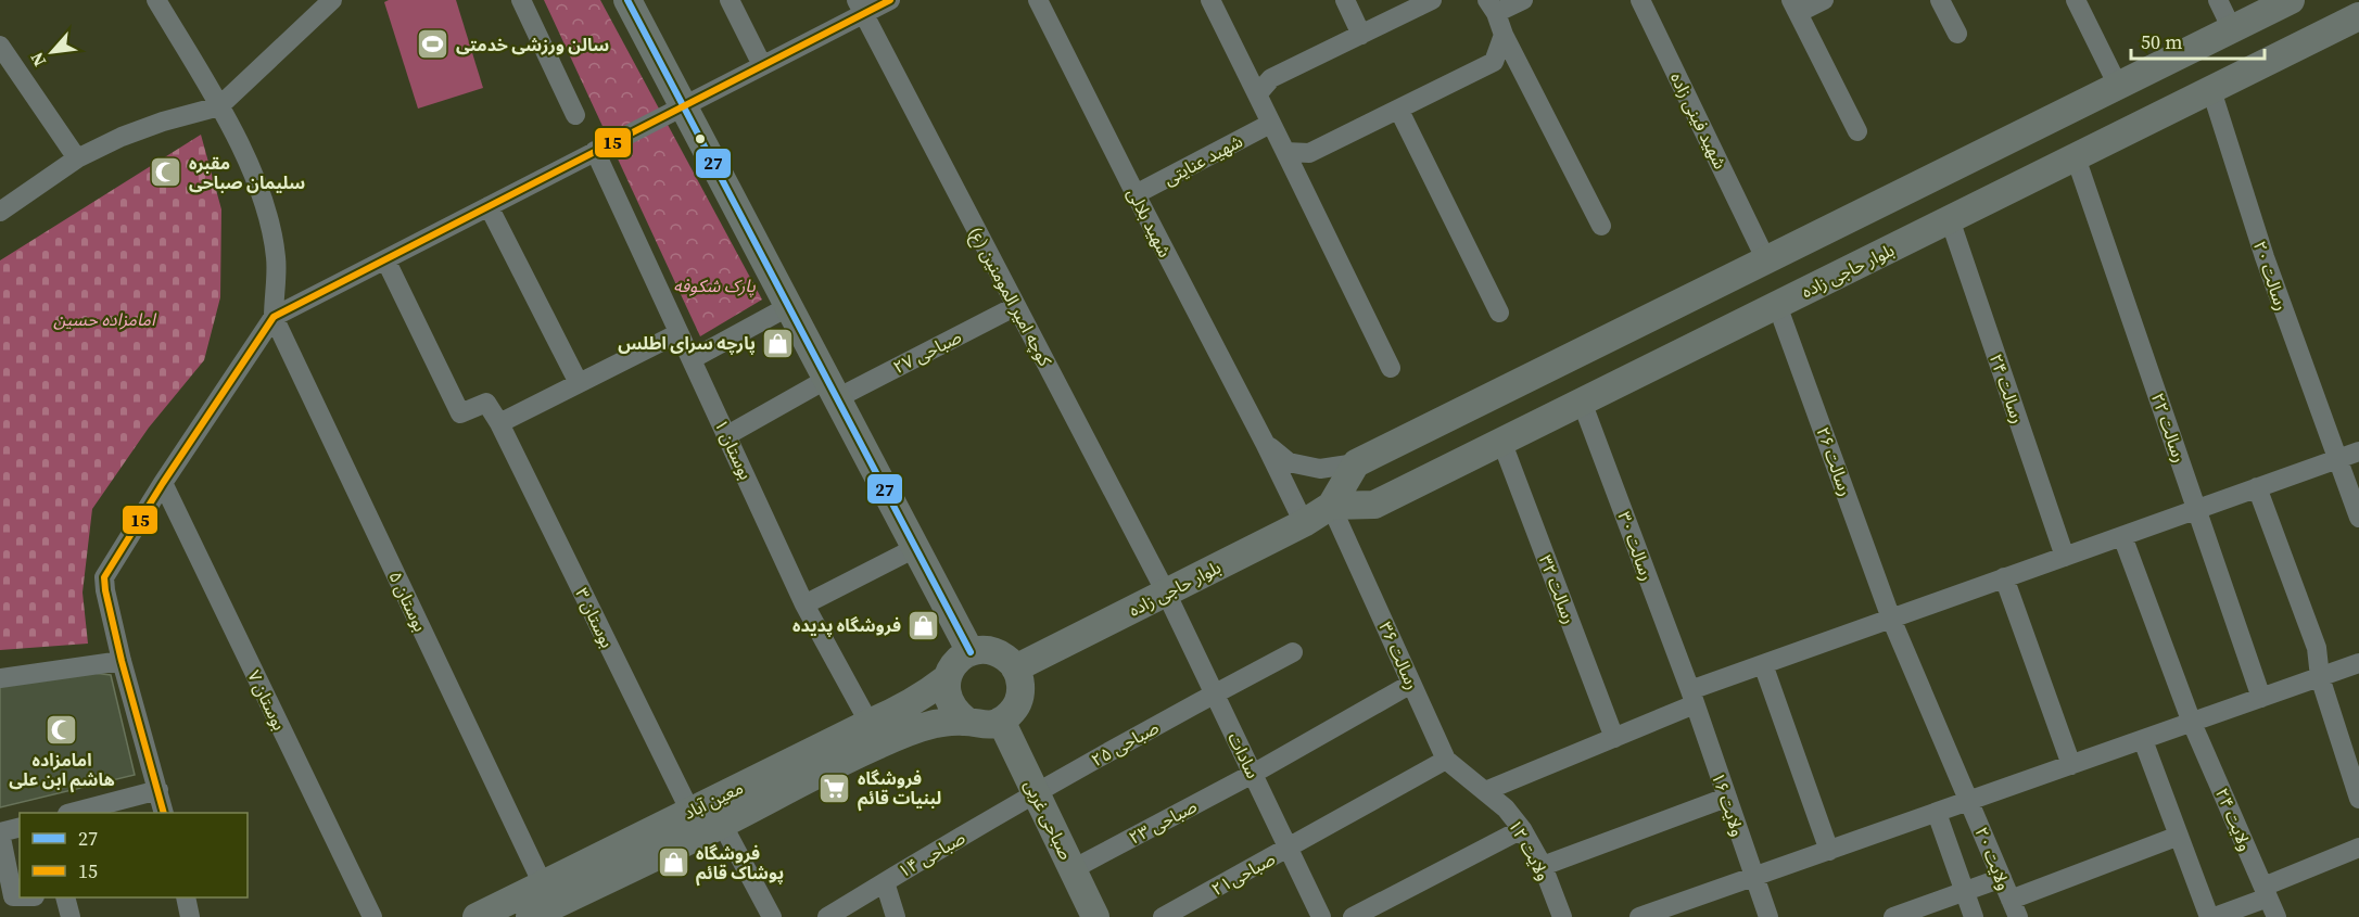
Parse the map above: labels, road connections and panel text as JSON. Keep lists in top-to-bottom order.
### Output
{
  "streets": {
    "street": [
      "شهید فینی زاده",
      "شهید عنایتی",
      "شهید بلالی",
      "بلوار حاجی زاده",
      "رسالت ۲۰",
      "کوچه امیر المومنین (ع)",
      "صباحی ۲۷",
      "رسالت ۲۴",
      "رسالت ۲۲",
      "بوستان ۱",
      "رسالت ۲۶",
      "رسالت ۳۰",
      "رسالت ۳۲",
      "بوستان ۵",
      "بوستان ۳",
      "رسالت ۳۶",
      "بوستان ۷",
      "صباحی ۲۵",
      "سادات",
      "معین آباد",
      "ولایت ۱۶",
      "صباحی غربی",
      "ولایت ۲۴",
      "صباحی ۲۳",
      "ولایت ۱۲",
      "صباحی ۱۴",
      "ولایت ۲۰",
      "صباحی۲۱"
    ]
  },
  "crossings": [
    ["شهید عنایتی", "شهید بلالی"],
    ["شهید بلالی", "بلوار حاجی زاده"],
    ["بلوار حاجی زاده", "رسالت ۲۰"],
    ["بلوار حاجی زاده", "کوچه امیر المومنین (ع)"],
    ["بلوار حاجی زاده", "رسالت ۲۴"],
    ["بلوار حاجی زاده", "رسالت ۲۲"],
    ["بلوار حاجی زاده", "رسالت ۲۶"],
    ["بلوار حاجی زاده", "رسالت ۳۰"],
    ["بلوار حاجی زاده", "رسالت ۳۲"],
    ["بلوار حاجی زاده", "رسالت ۳۶"],
    ["بلوار حاجی زاده", "سادات"],
    ["بلوار حاجی زاده", "معین آباد"],
    ["بلوار حاجی زاده", "صباحی غربی"],
    ["کوچه امیر المومنین (ع)", "صباحی ۲۷"],
    ["کوچه امیر المومنین (ع)", "سادات"],
    ["صباحی ۲۷", "بوستان ۱"],
    ["بوستان ۱", "معین آباد"],
    ["رسالت ۲۶", "ولایت ۲۰"],
    ["رسالت ۳۰", "ولایت ۱۶"],
    ["بوستان ۵", "معین آباد"],
    ["بوستان ۳", "معین آباد"],
    ["رسالت ۳۶", "صباحی ۲۳"],
    ["رسالت ۳۶", "ولایت ۱۲"],
    ["رسالت ۳۶", "صباحی۲۱"],
    ["صباحی ۲۵", "سادات"],
    ["صباحی ۲۵", "صباحی غربی"],
    ["صباحی ۲۵", "صباحی ۱۴"],
    ["سادات", "صباحی ۲۳"],
    ["سادات", "صباحی۲۱"],
    ["معین آباد", "صباحی غربی"],
    ["صباحی غربی", "صباحی ۲۳"],
    ["صباحی غربی", "صباحی ۱۴"]
  ],
  "parks": ["پارک شکوفه", "امامزاده حسین"],
  "places": {
    "sports": ["سالن ورزشی خدمتی"],
    "mosque": ["مقبره سلیمان صباحی", "امامزاده هاشم ابن علی"],
    "shop": ["پارچه سرای اطلس", "فروشگاه پدیده", "فروشگاه پوشاک قائم"],
    "supermarket": ["فروشگاه لبنیات قائم"]
  },
  "lines": ["transit line 27", "transit line 15"],
  "legend": ["27", "15"],
  "scale_bar": "50 m",
  "north": "bottom left"
}
